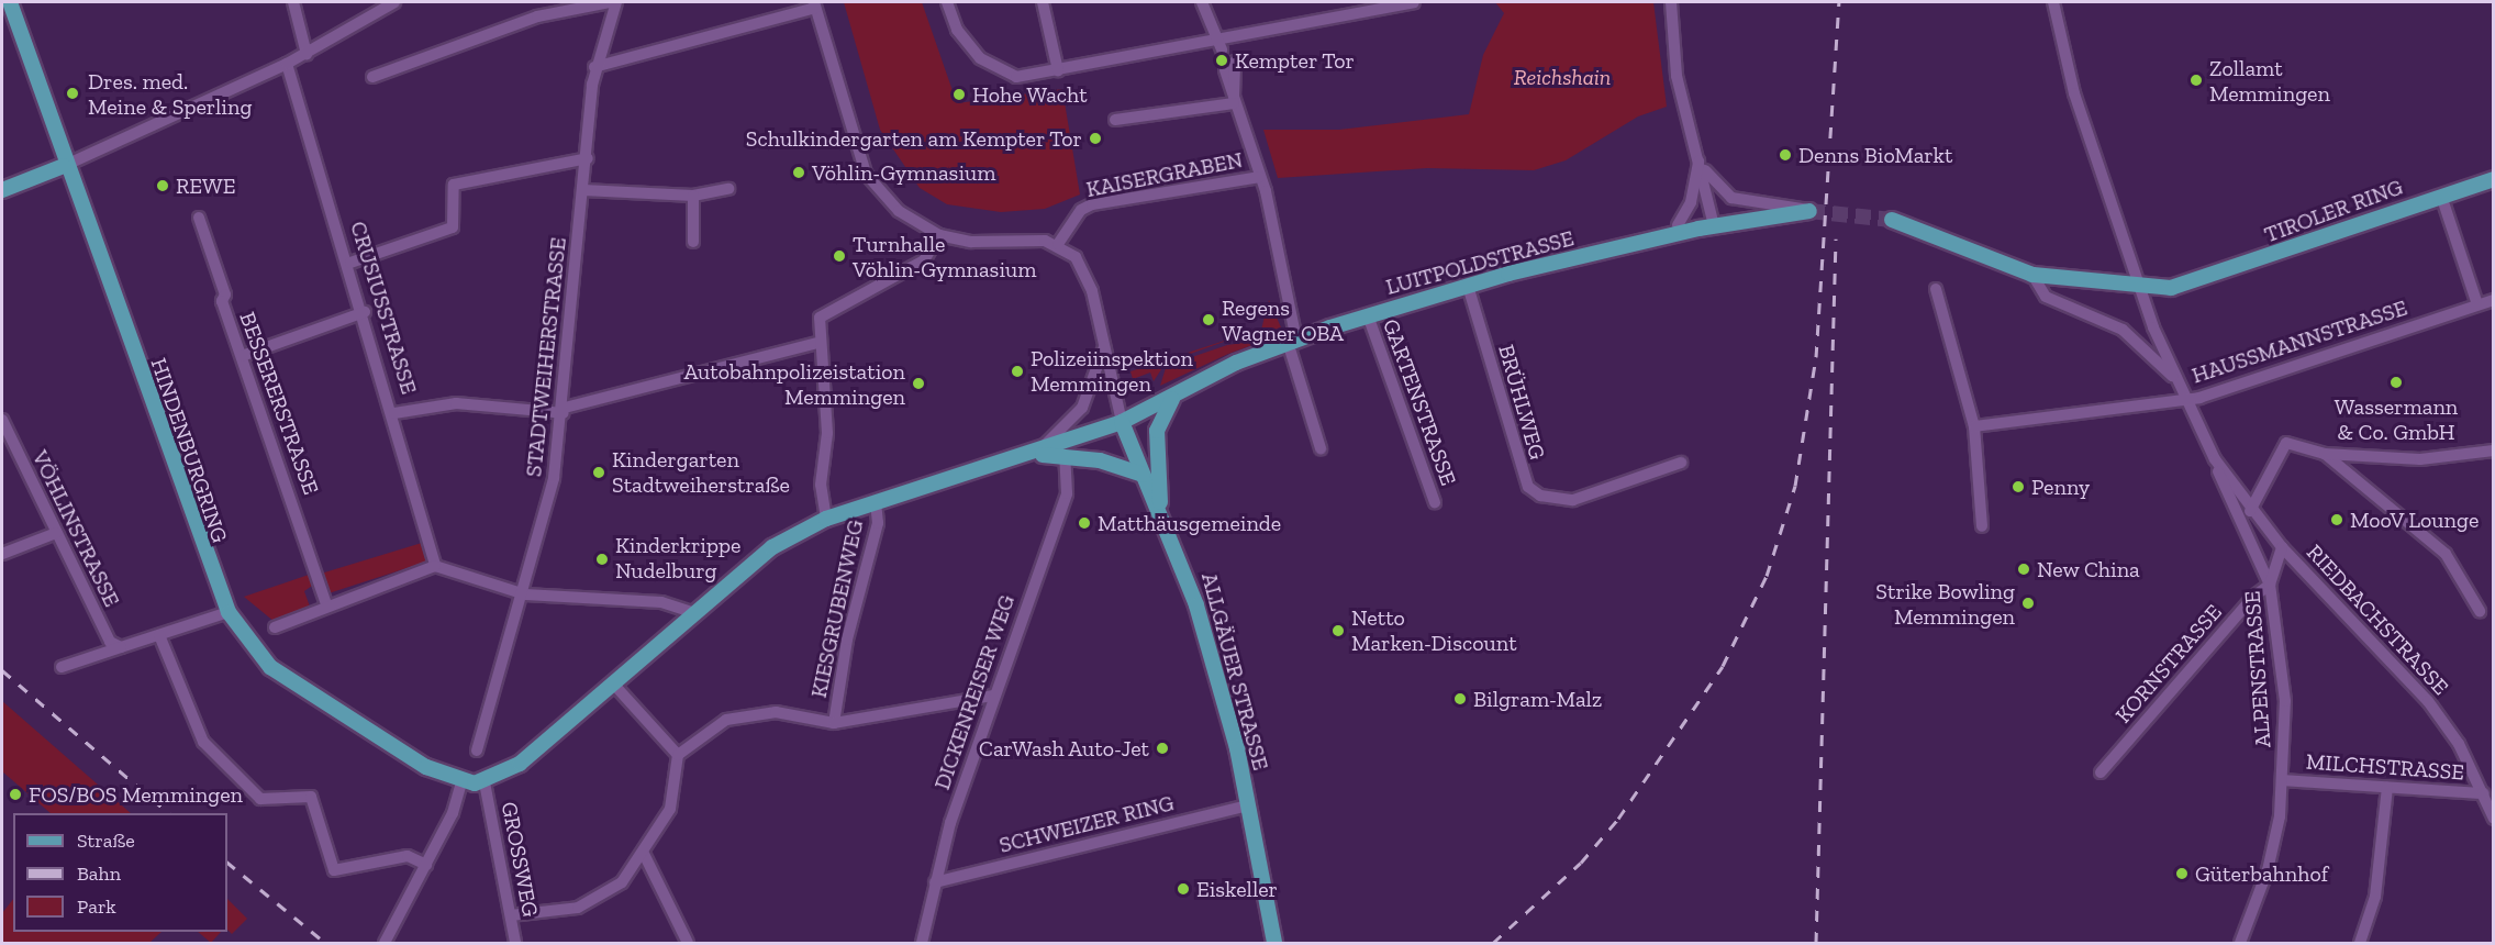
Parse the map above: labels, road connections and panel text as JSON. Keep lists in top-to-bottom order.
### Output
{
  "streets": {
    "main road": [
      "TIROLER RING",
      "LUITPOLDSTRASSE",
      "HINDENBURGRING",
      "ALLGÄUER STRASSE"
    ],
    "street": [
      "KAISERGRABEN",
      "CRUSIUSSTRASSE",
      "HAUSSMANNSTRASSE",
      "STADTWEIHERSTRASSE",
      "GARTENSTRASSE",
      "BRÜHLWEG",
      "BESSERERSTRASSE",
      "VÖHLINSTRASSE",
      "KIESGRUBENWEG",
      "RIEDBACHSTRASSE",
      "KORNSTRASSE",
      "ALPENSTRASSE",
      "DICKENREISER WEG",
      "MILCHSTRASSE",
      "SCHWEIZER RING",
      "GROSSWEG"
    ]
  },
  "crossings": [
    ["TIROLER RING", "RIEDBACHSTRASSE"],
    ["LUITPOLDSTRASSE", "GARTENSTRASSE"],
    ["LUITPOLDSTRASSE", "BRÜHLWEG"],
    ["LUITPOLDSTRASSE", "HINDENBURGRING"],
    ["LUITPOLDSTRASSE", "KIESGRUBENWEG"],
    ["LUITPOLDSTRASSE", "ALLGÄUER STRASSE"],
    ["LUITPOLDSTRASSE", "GROSSWEG"],
    ["HAUSSMANNSTRASSE", "RIEDBACHSTRASSE"],
    ["HINDENBURGRING", "GROSSWEG"],
    ["RIEDBACHSTRASSE", "KORNSTRASSE"],
    ["RIEDBACHSTRASSE", "ALPENSTRASSE"],
    ["RIEDBACHSTRASSE", "MILCHSTRASSE"],
    ["KORNSTRASSE", "ALPENSTRASSE"],
    ["ALPENSTRASSE", "MILCHSTRASSE"],
    ["ALLGÄUER STRASSE", "SCHWEIZER RING"],
    ["DICKENREISER WEG", "SCHWEIZER RING"]
  ],
  "parks": ["Reichshain"],
  "places": [
    "Kempter Tor",
    "Zollamt Memmingen",
    "Dres. med. Meine & Sperling",
    "Hohe Wacht",
    "Schulkindergarten am Kempter Tor",
    "Denns BioMarkt",
    "Vöhlin-Gymnasium",
    "REWE",
    "Turnhalle Vöhlin-Gymnasium",
    "Regens Wagner OBA",
    "Polizeiinspektion Memmingen",
    "Wassermann & Co. GmbH",
    "Autobahnpolizeistation Memmingen",
    "Kindergarten Stadtweiherstraße",
    "Penny",
    "MooV Lounge",
    "Matthäusgemeinde",
    "Kinderkrippe Nudelburg",
    "New China",
    "Strike Bowling Memmingen",
    "Netto Marken-Discount",
    "Bilgram-Malz",
    "CarWash Auto-Jet",
    "FOS/BOS Memmingen",
    "Güterbahnhof",
    "Eiskeller"
  ],
  "legend": ["Straße", "Bahn", "Park"]
}
